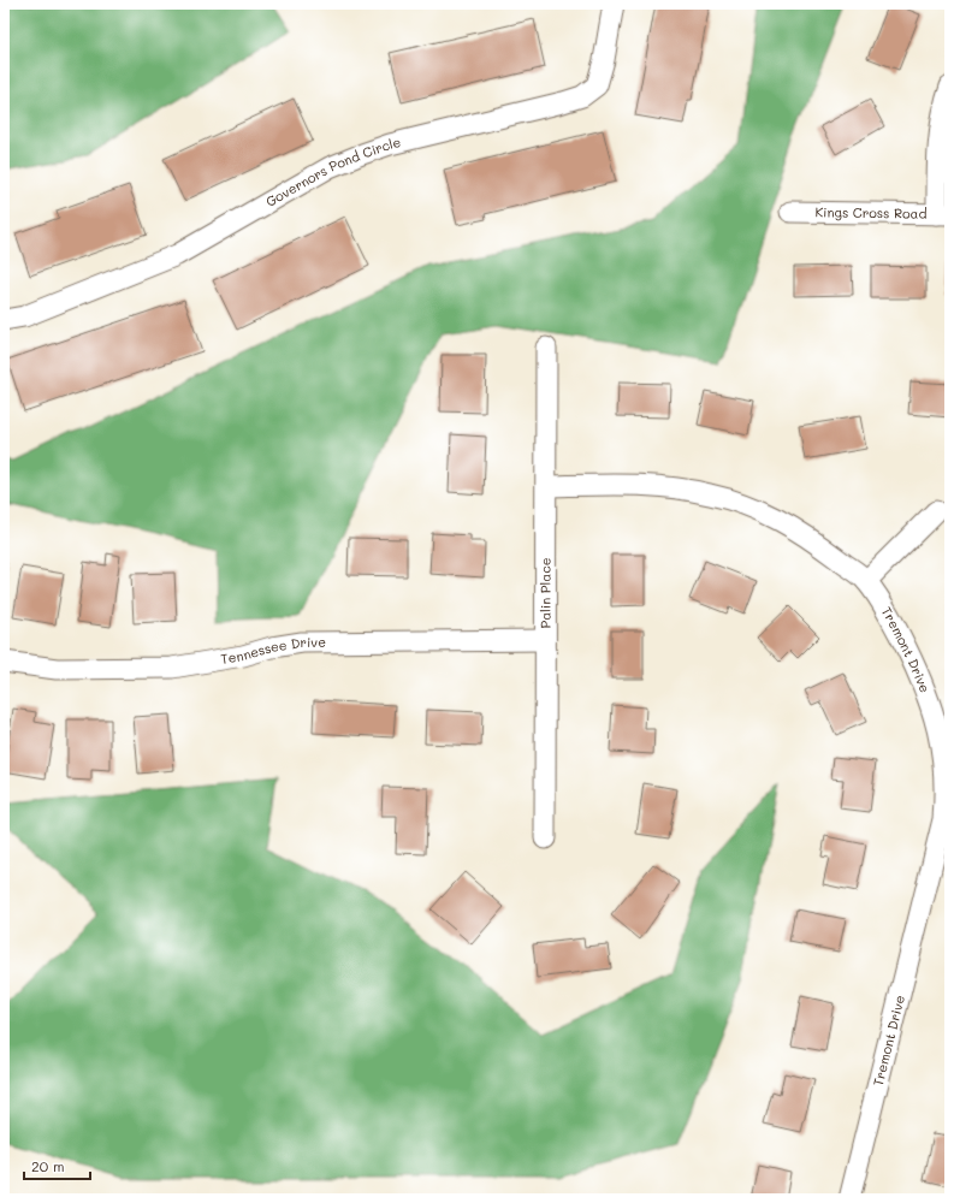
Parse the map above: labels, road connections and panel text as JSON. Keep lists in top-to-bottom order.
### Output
{
  "streets": {
    "street": [
      "Governors Pond Circle",
      "Kings Cross Road",
      "Palin Place",
      "Tennessee Drive",
      "Tremont Drive"
    ]
  },
  "crossings": [
    ["Palin Place", "Tennessee Drive"],
    ["Palin Place", "Tremont Drive"]
  ],
  "scale_bar": "20 m"
}
